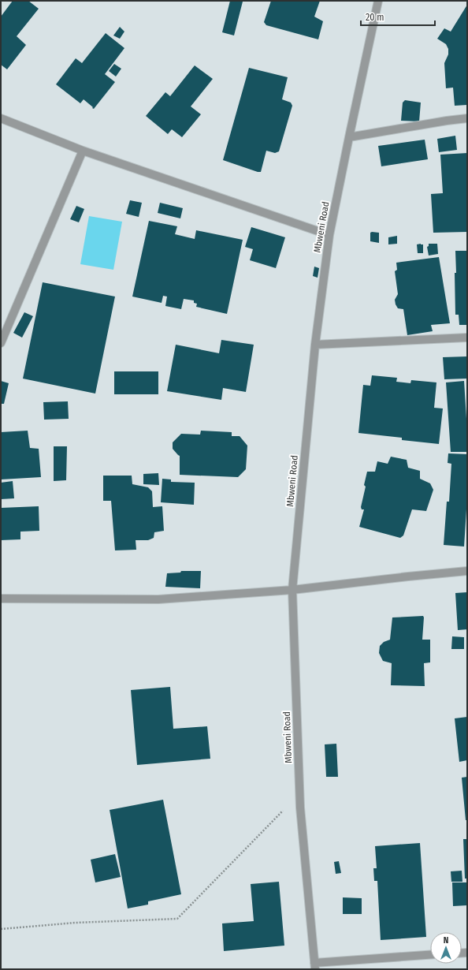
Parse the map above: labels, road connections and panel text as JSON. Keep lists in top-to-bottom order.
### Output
{
  "streets": {
    "street": ["Mbweni Road"]
  },
  "scale_bar": "20 m",
  "north": "top"
}
